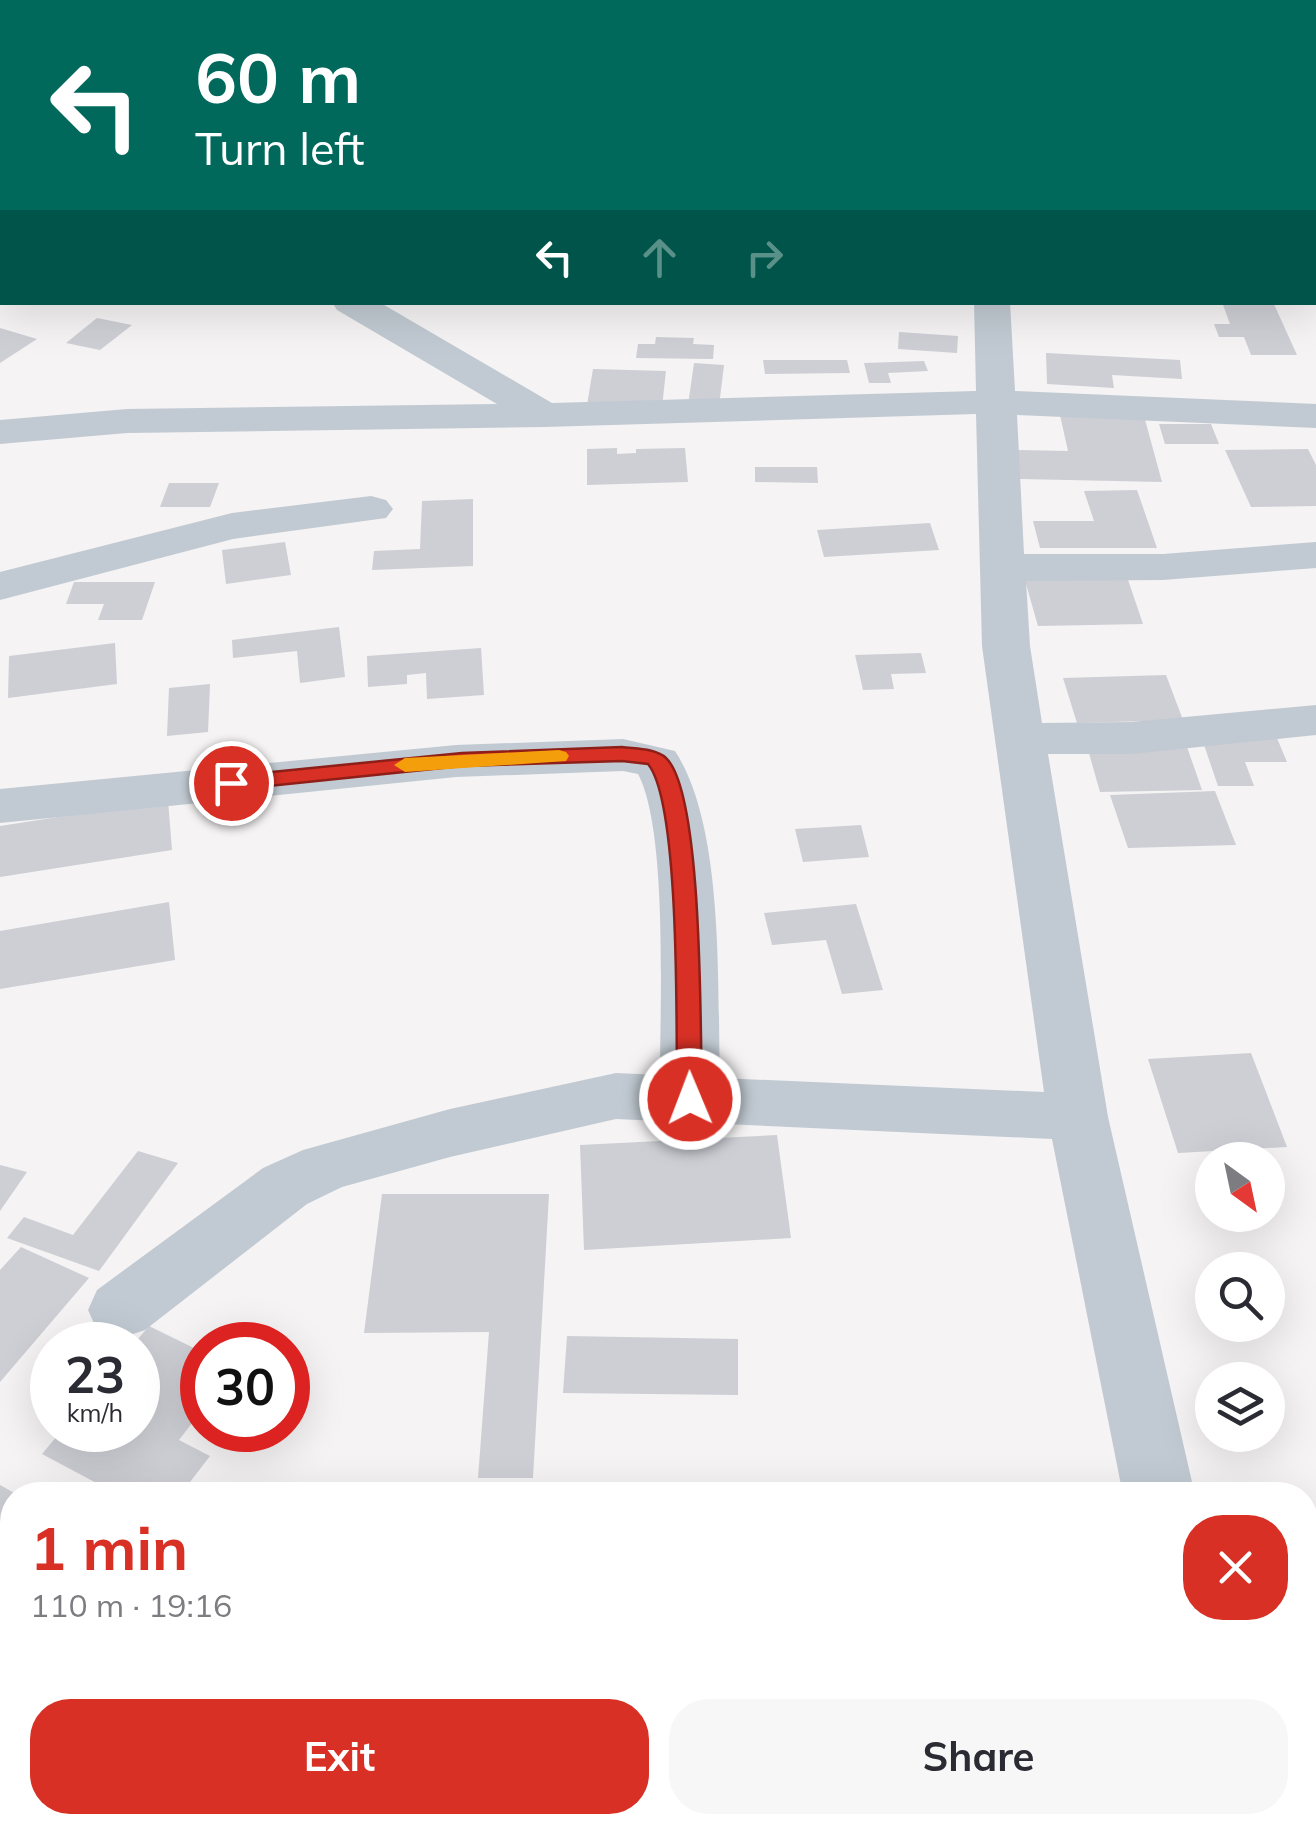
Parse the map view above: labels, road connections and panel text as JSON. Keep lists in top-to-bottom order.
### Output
{
  "north": "bottom right",
  "page": {
    "turn": ["60 m", "Turn left"],
    "speed": "23 km/h",
    "limit": "30",
    "heading": ["1 min", "110 m · 19:16"],
    "buttons": ["Exit", "Share"]
  }
}
